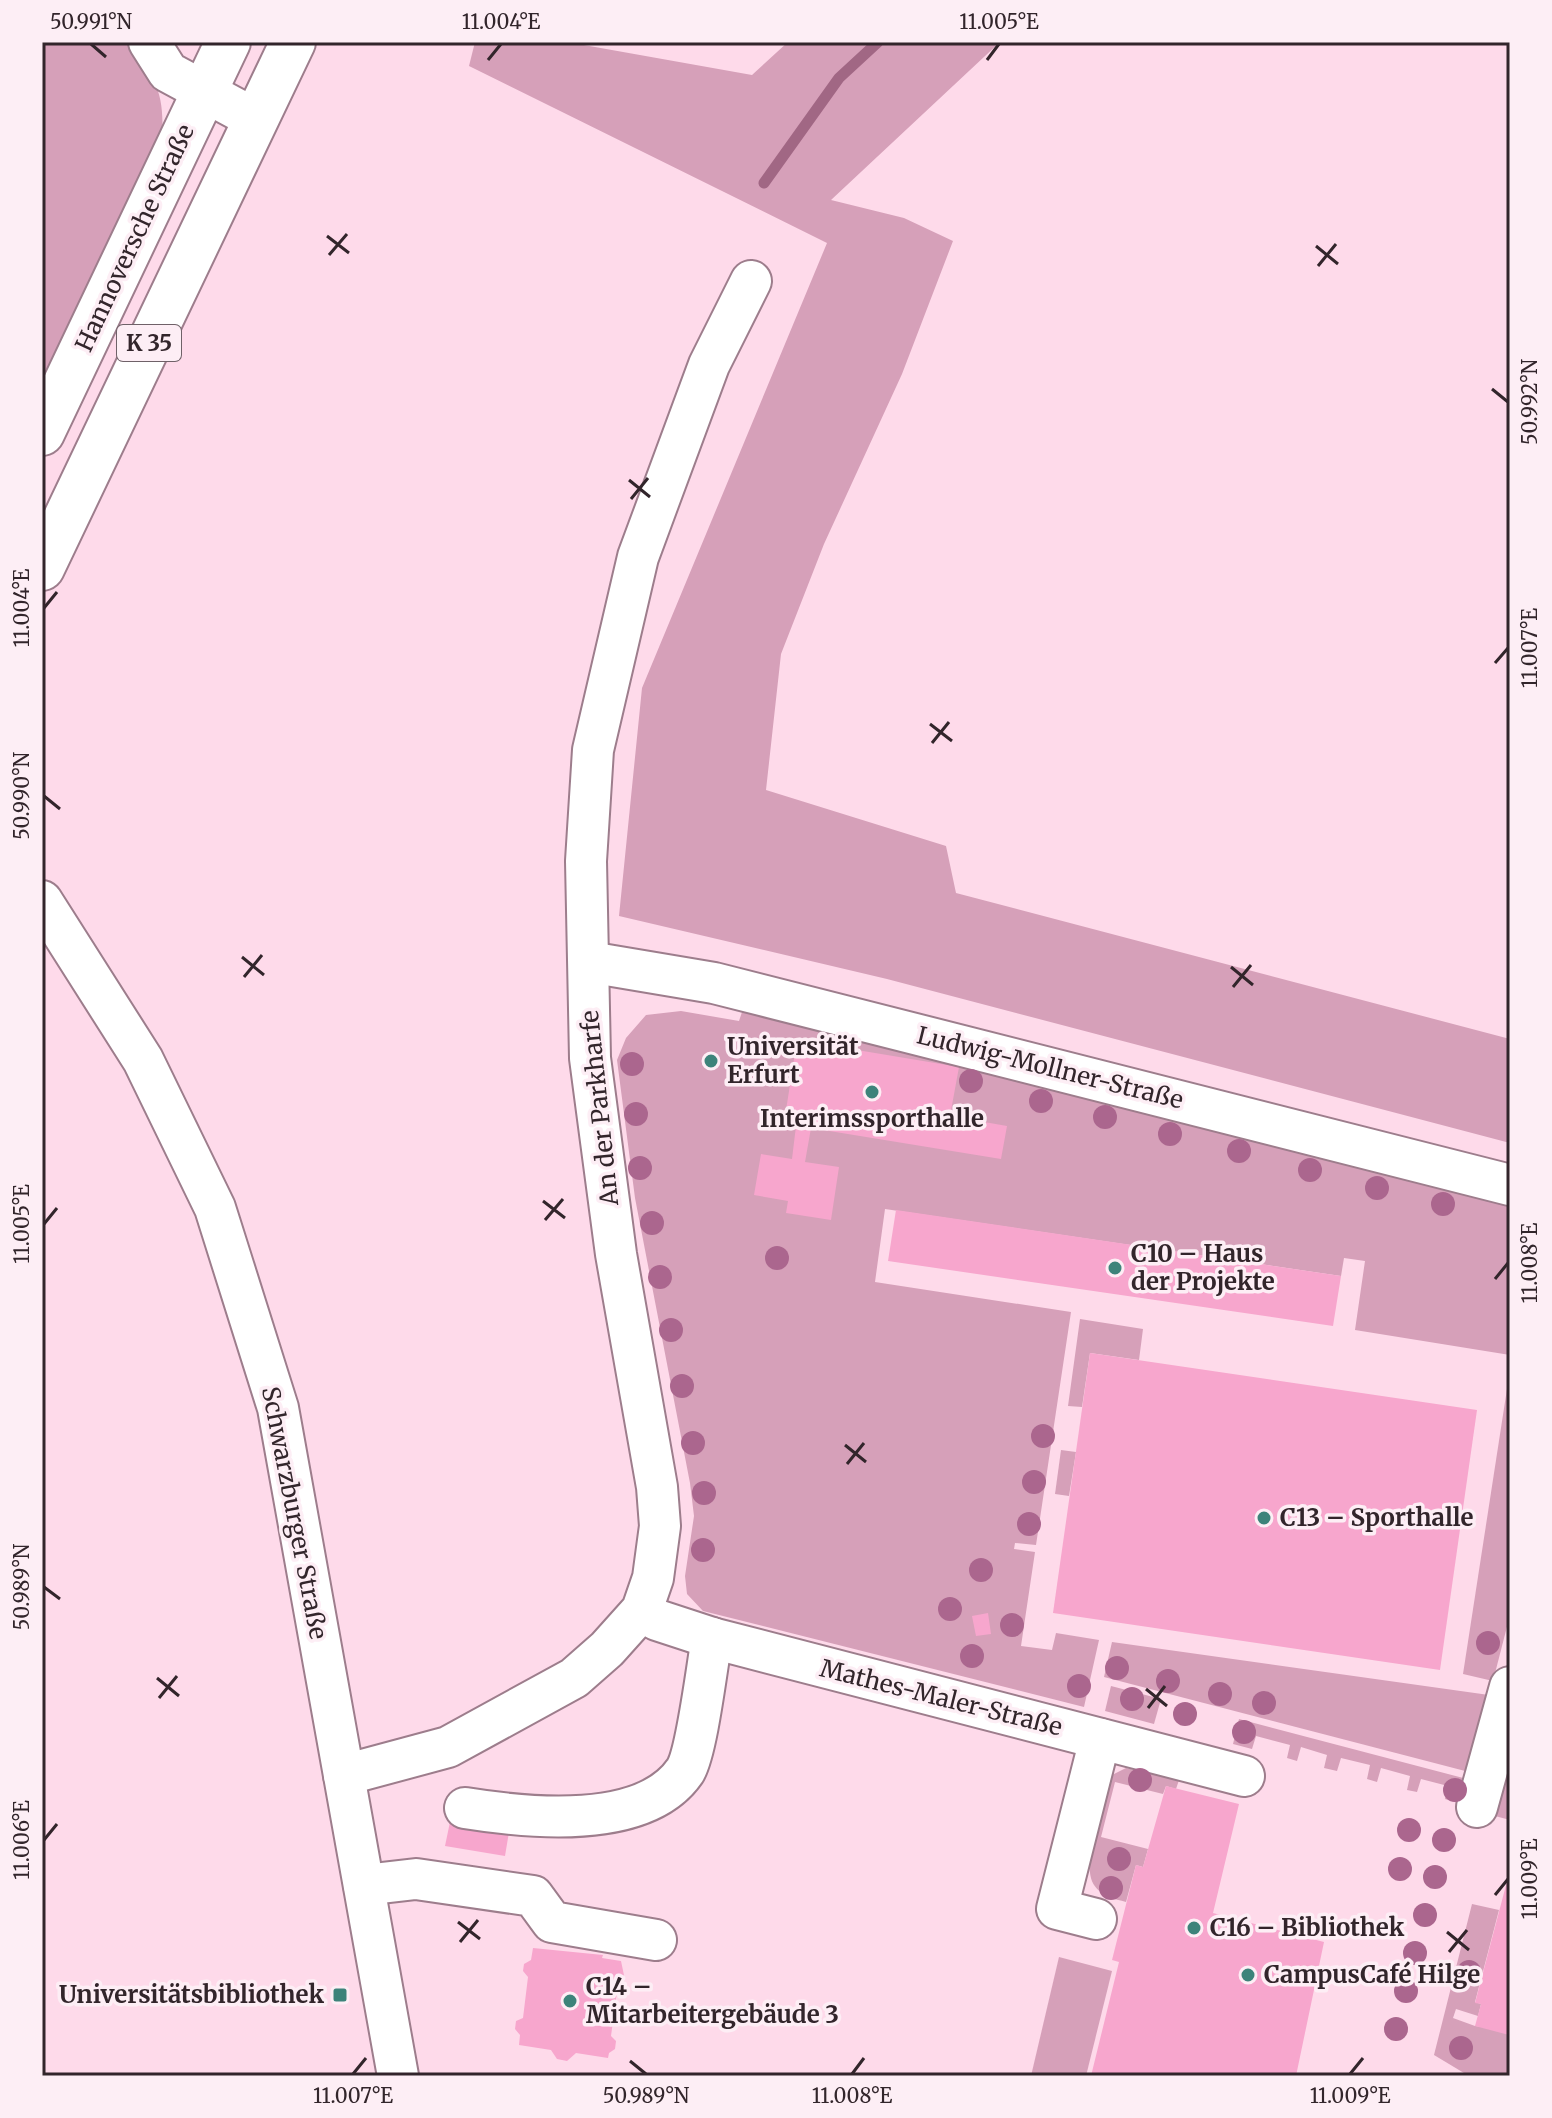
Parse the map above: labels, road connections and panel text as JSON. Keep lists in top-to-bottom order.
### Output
{
  "streets": {
    "highway": ["Hannoversche Straße", "K 35"],
    "street": [
      "Ludwig-Mollner-Straße",
      "An der Parkharfe",
      "Schwarzburger Straße",
      "Mathes-Maler-Straße"
    ]
  },
  "crossings": [
    ["Ludwig-Mollner-Straße", "An der Parkharfe"],
    ["An der Parkharfe", "Schwarzburger Straße"],
    ["An der Parkharfe", "Mathes-Maler-Straße"]
  ],
  "places": {
    "other": [
      "Universität Erfurt",
      "Interimssporthalle",
      "C10 – Haus der Projekte",
      "C13 – Sporthalle",
      "C16 – Bibliothek",
      "CampusCafé Hilge",
      "C14 – Mitarbeitergebäude 3"
    ],
    "transit": ["Universitätsbibliothek"]
  },
  "coordinates": [
    "50.991°N",
    "11.004°E",
    "11.005°E",
    "50.992°N",
    "11.007°E",
    "50.990°N",
    "11.008°E",
    "50.989°N",
    "11.006°E",
    "11.009°E"
  ]
}
